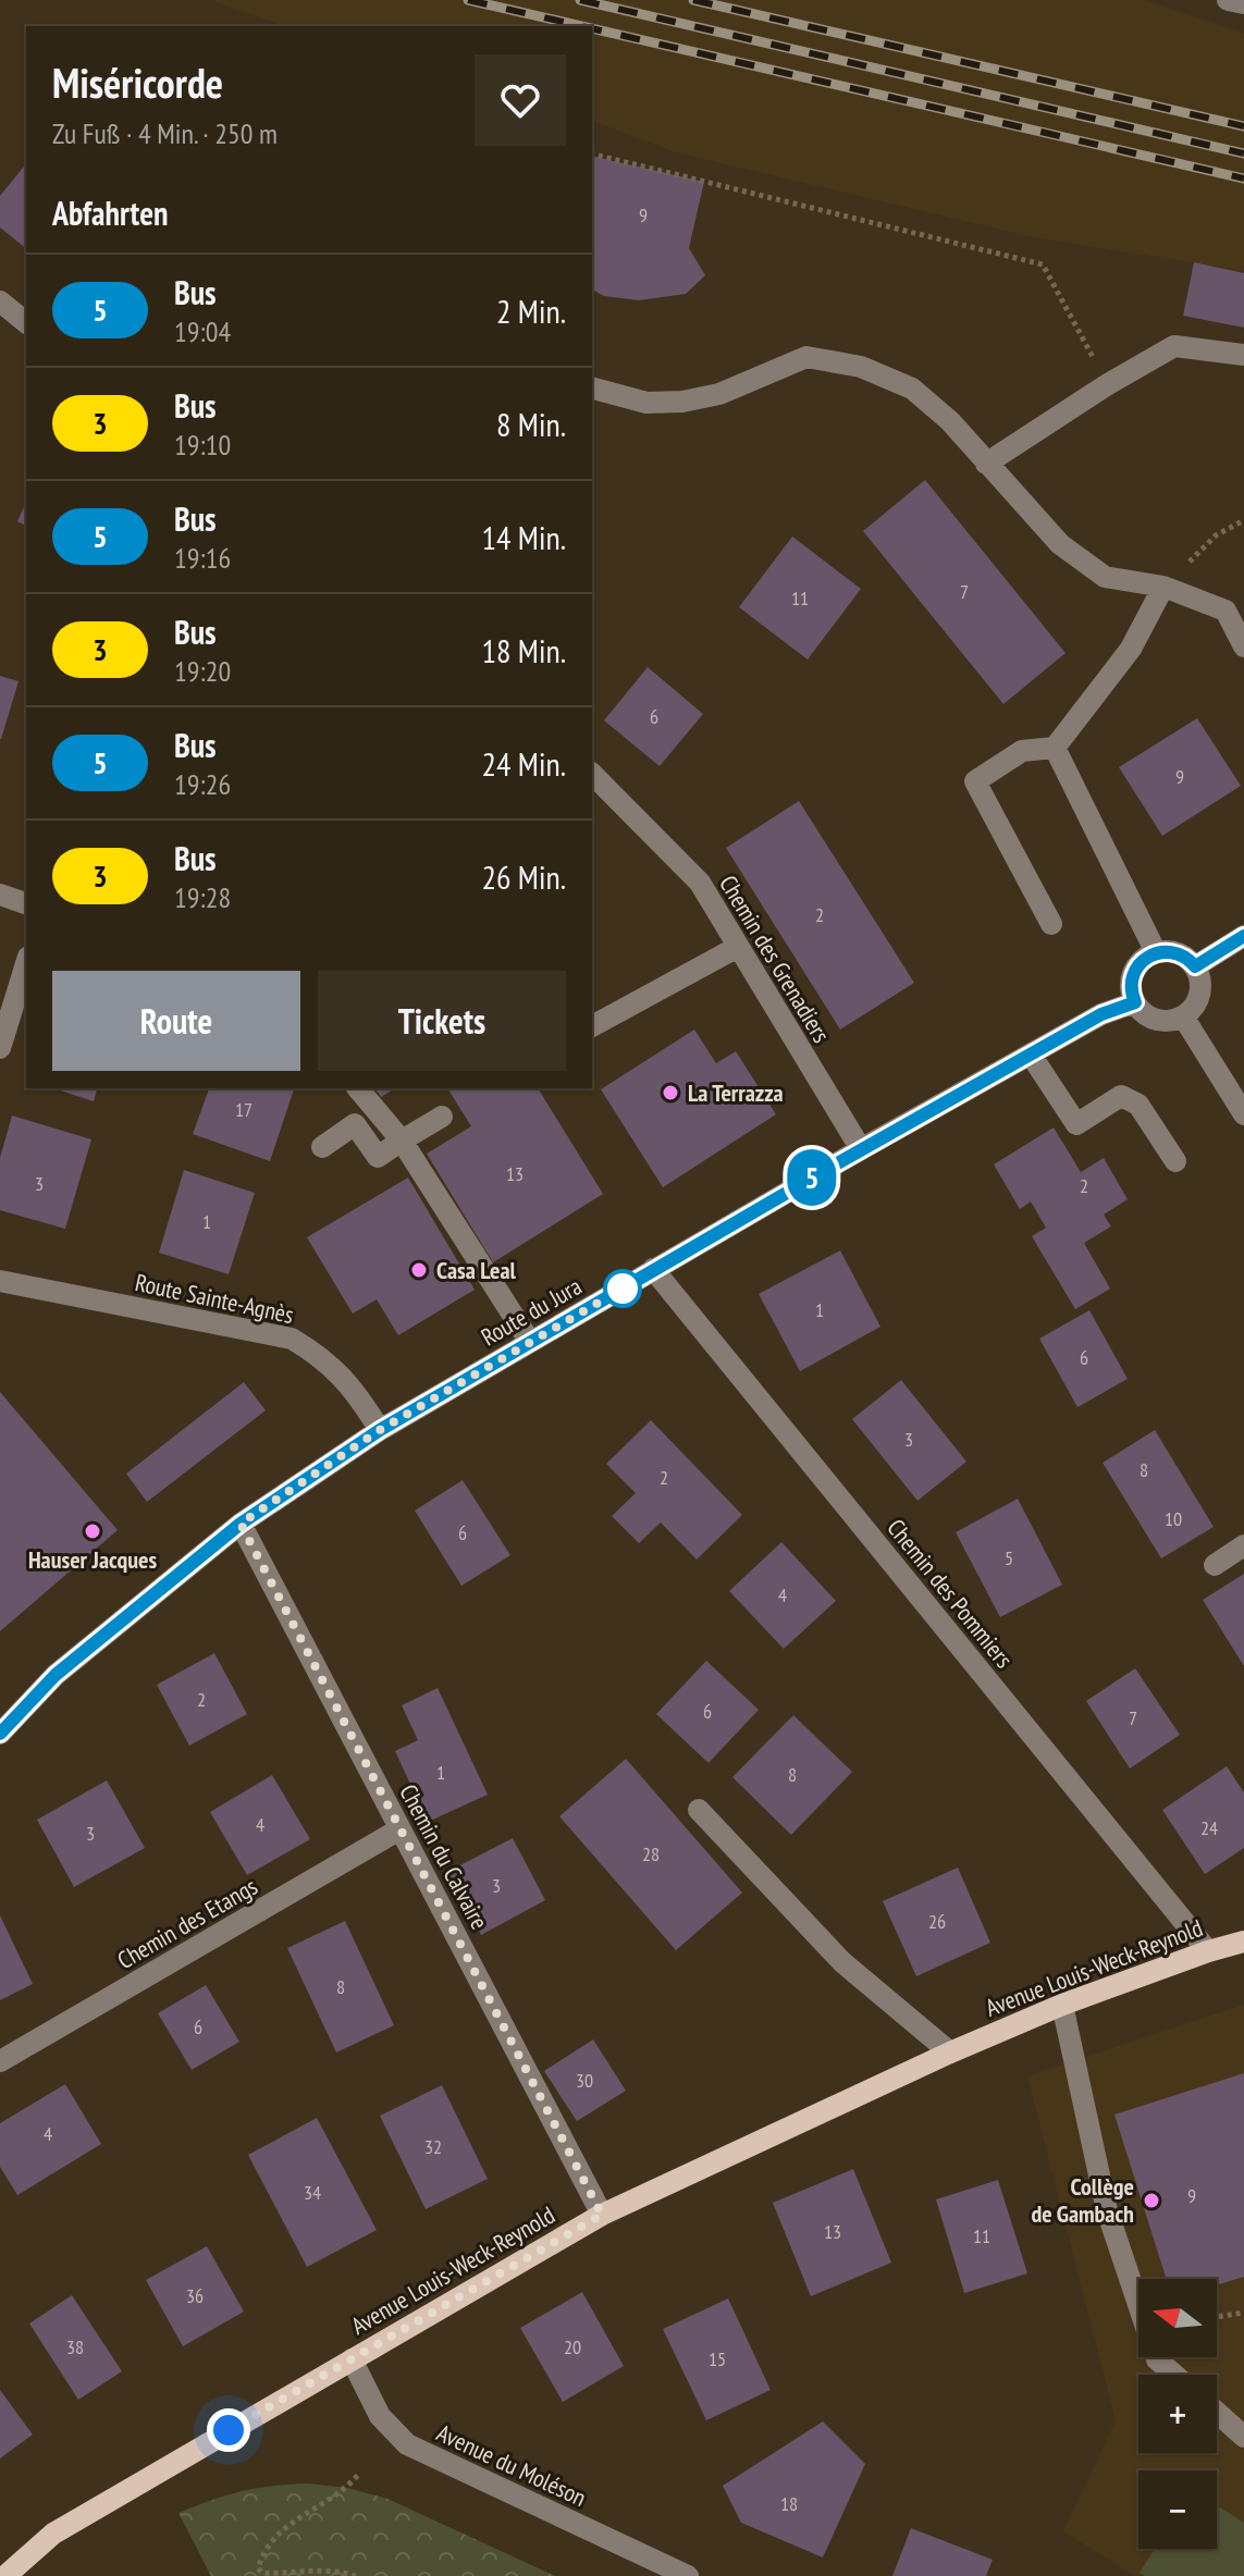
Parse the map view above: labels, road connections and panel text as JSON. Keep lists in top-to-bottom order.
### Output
{
  "streets": {
    "main road": ["Avenue Louis-Weck-Reynold"],
    "street": [
      "Chemin des Grenadiers",
      "Route Sainte-Agnès",
      "Route du Jura",
      "Chemin des Pommiers",
      "Chemin du Calvaire",
      "Chemin des Etangs",
      "Avenue du Moléson"
    ]
  },
  "crossings": [
    ["Chemin des Grenadiers", "Route du Jura"],
    ["Route Sainte-Agnès", "Route du Jura"],
    ["Route du Jura", "Chemin des Pommiers"],
    ["Route du Jura", "Chemin du Calvaire"],
    ["Chemin des Pommiers", "Avenue Louis-Weck-Reynold"],
    ["Chemin du Calvaire", "Chemin des Etangs"],
    ["Chemin du Calvaire", "Avenue Louis-Weck-Reynold"],
    ["Avenue Louis-Weck-Reynold", "Avenue du Moléson"]
  ],
  "places": [
    "La Terrazza",
    "Casa Leal",
    "Hauser Jacques",
    "Collège de Gambach"
  ],
  "lines": ["bus line 5"],
  "house_numbers": [
    "9",
    "7",
    "11",
    "6",
    "9",
    "2",
    "17",
    "13",
    "3",
    "2",
    "1",
    "1",
    "6",
    "3",
    "8",
    "2",
    "10",
    "6",
    "5",
    "4",
    "2",
    "6",
    "7",
    "1",
    "8",
    "4",
    "24",
    "3",
    "28",
    "3",
    "26",
    "8",
    "6",
    "30",
    "4",
    "32",
    "34",
    "9",
    "13",
    "11",
    "36",
    "38",
    "20",
    "15",
    "18"
  ],
  "north": "left",
  "page": {
    "on_map": "5",
    "heading": [
      ["Miséricorde", "Zu Fuß · 4 Min. · 250 m"],
      "Abfahrten"
    ],
    "list": [
      {
        "mark": "5",
        "name": "Bus",
        "note": "19:04",
        "value": "2 Min."
      },
      {
        "mark": "3",
        "name": "Bus",
        "note": "19:10",
        "value": "8 Min."
      },
      {
        "mark": "5",
        "name": "Bus",
        "note": "19:16",
        "value": "14 Min."
      },
      {
        "mark": "3",
        "name": "Bus",
        "note": "19:20",
        "value": "18 Min."
      },
      {
        "mark": "5",
        "name": "Bus",
        "note": "19:26",
        "value": "24 Min."
      },
      {
        "mark": "3",
        "name": "Bus",
        "note": "19:28",
        "value": "26 Min."
      }
    ],
    "buttons": ["Route", "Tickets"],
    "map_buttons": ["+", "−"]
  }
}
